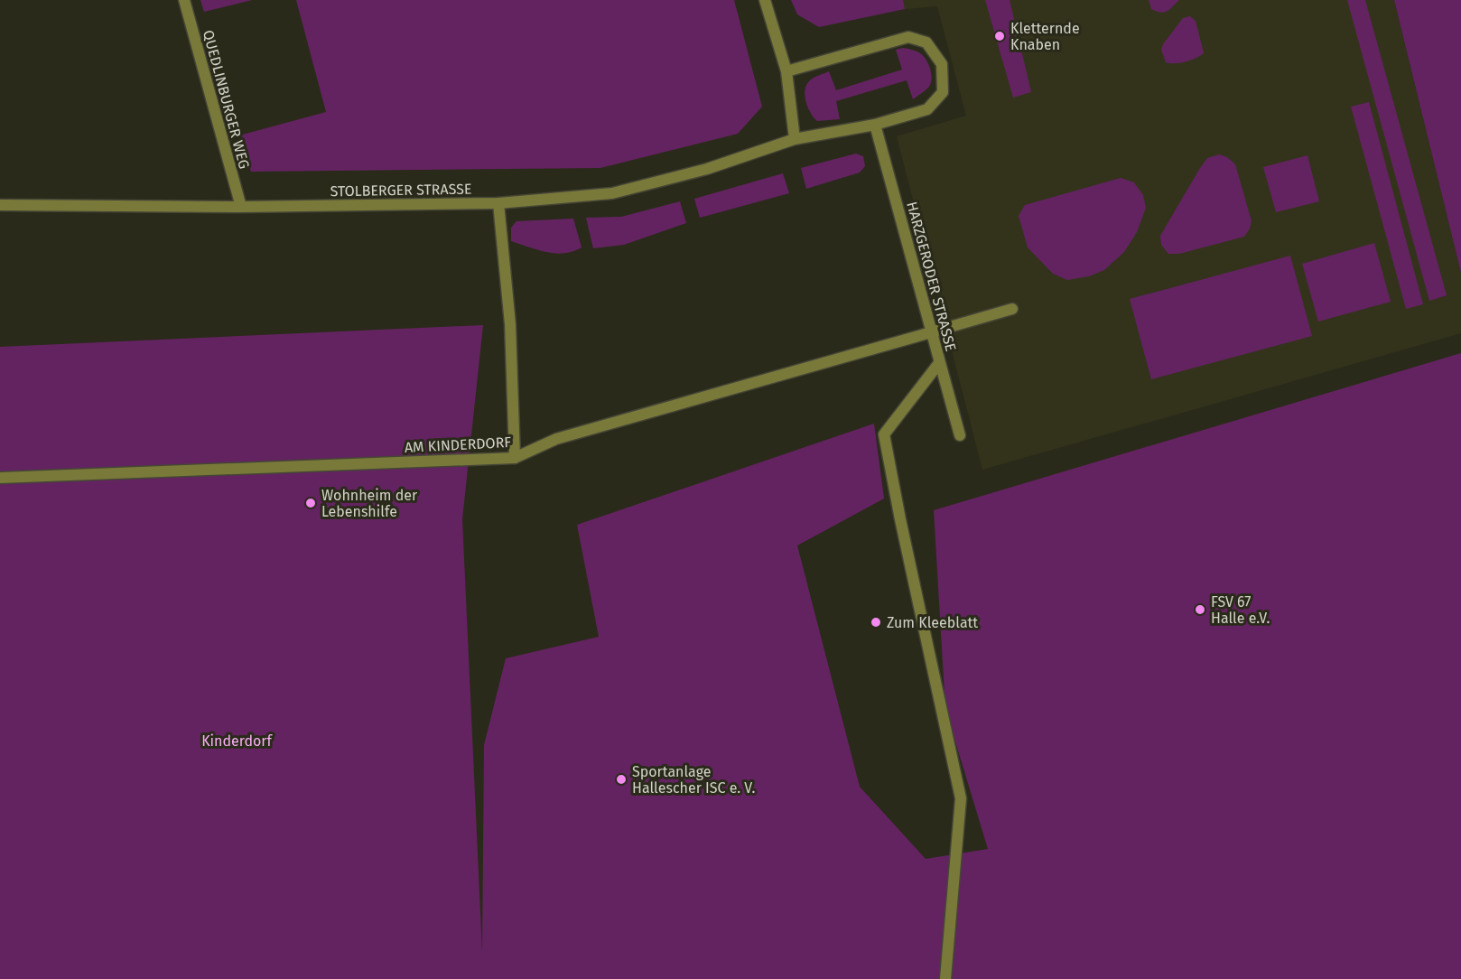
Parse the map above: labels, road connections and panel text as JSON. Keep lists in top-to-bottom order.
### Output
{
  "streets": {
    "street": [
      "QUEDLINBURGER WEG",
      "STOLBERGER STRASSE",
      "HARZGERODER STRASSE",
      "AM KINDERDORF"
    ]
  },
  "crossings": [
    ["QUEDLINBURGER WEG", "STOLBERGER STRASSE"],
    ["HARZGERODER STRASSE", "AM KINDERDORF"]
  ],
  "parks": ["Kinderdorf"],
  "places": [
    "Kletternde Knaben",
    "Wohnheim der Lebenshilfe",
    "FSV 67 Halle e.V.",
    "Zum Kleeblatt",
    "Sportanlage Hallescher ISC e. V."
  ]
}
